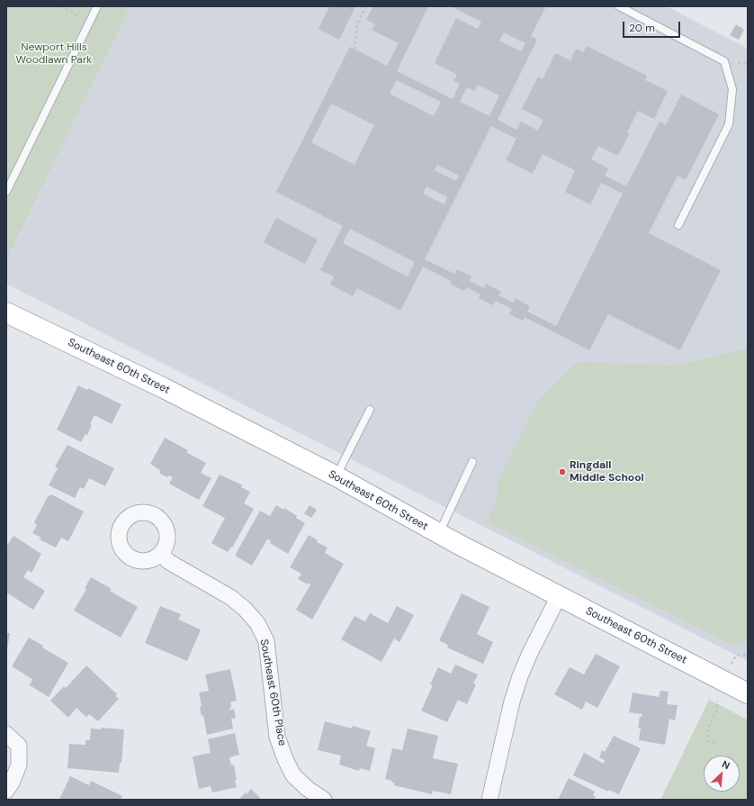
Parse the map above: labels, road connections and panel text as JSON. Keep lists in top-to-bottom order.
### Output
{
  "streets": {
    "street": ["Southeast 60th Street", "Southeast 60th Place"]
  },
  "parks": ["Newport Hills Woodlawn Park"],
  "places": ["Ringdall Middle School"],
  "scale_bar": "20 m",
  "north": "top right"
}
